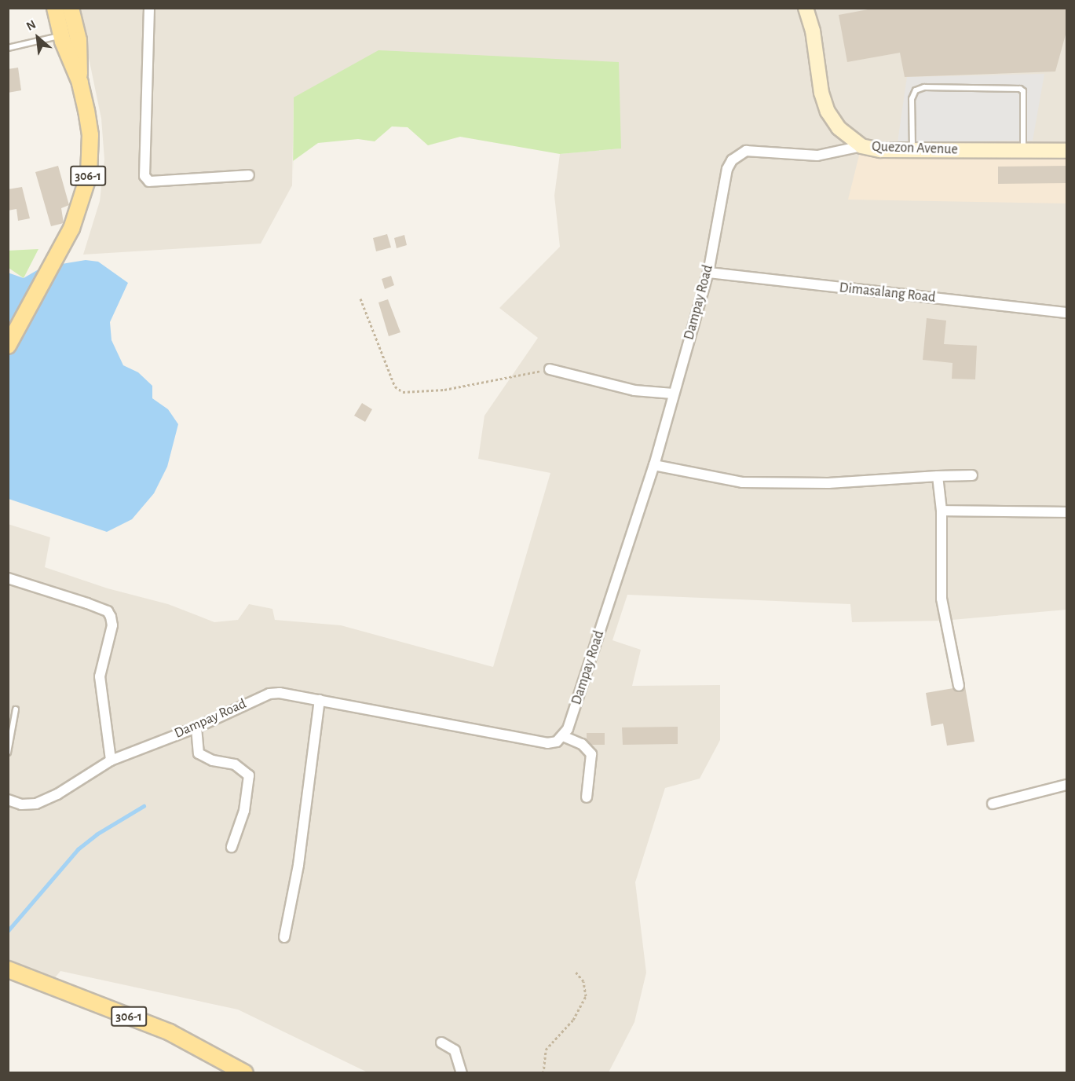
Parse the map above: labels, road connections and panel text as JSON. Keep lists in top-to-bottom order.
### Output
{
  "streets": {
    "main road": ["Quezon Avenue", "306-1"],
    "street": ["Dimasalang Road", "Dampay Road"]
  },
  "crossings": [
    ["Quezon Avenue", "Dampay Road"],
    ["Dimasalang Road", "Dampay Road"]
  ],
  "north": "top left"
}
